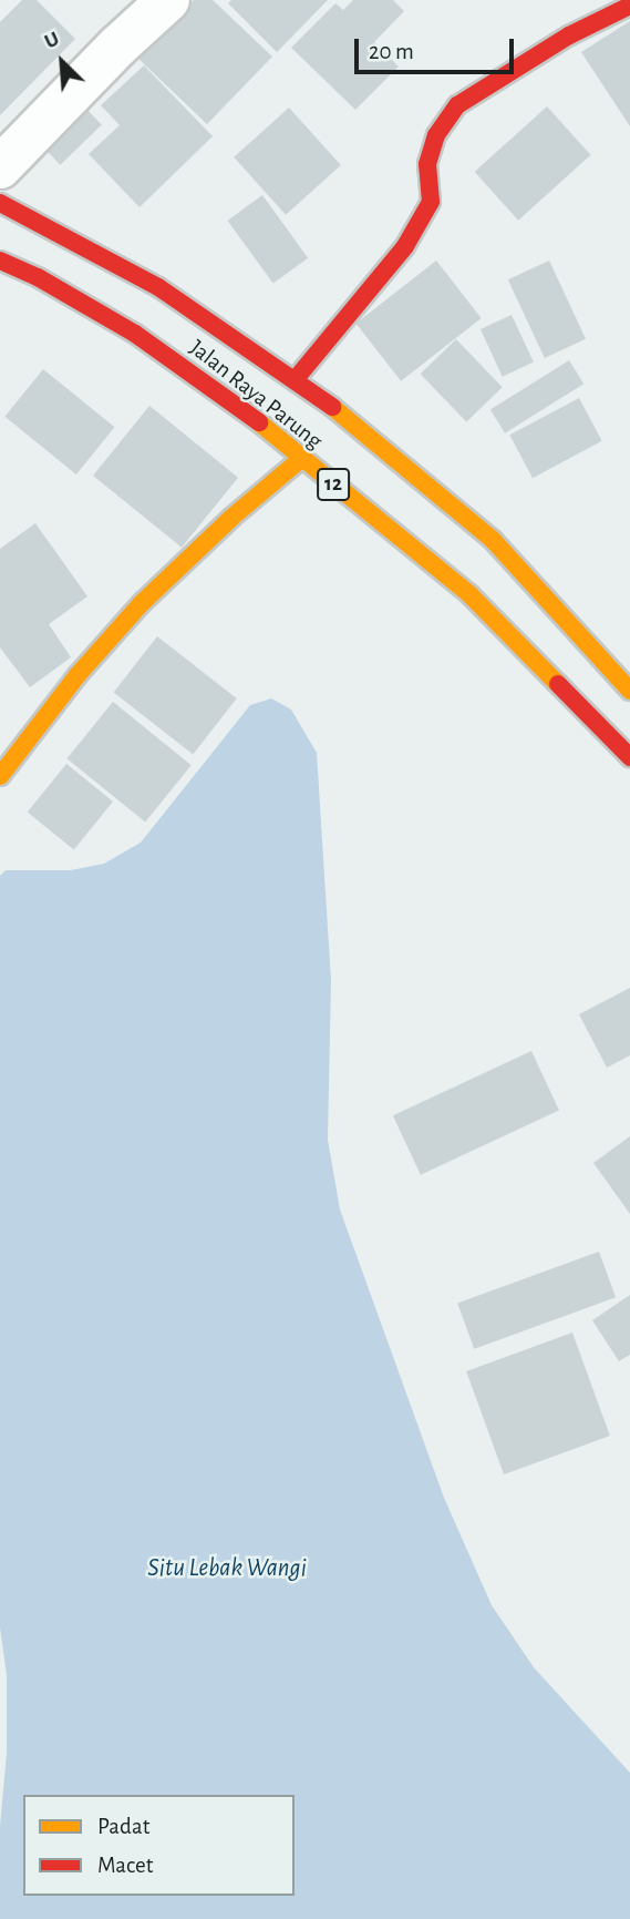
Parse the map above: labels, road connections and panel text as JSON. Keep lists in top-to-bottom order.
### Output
{
  "streets": {
    "main road": ["Jalan Raya Parung", "12"]
  },
  "water": ["Situ Lebak Wangi"],
  "legend": ["Padat", "Macet"],
  "scale_bar": "20 m",
  "north": "top left"
}
